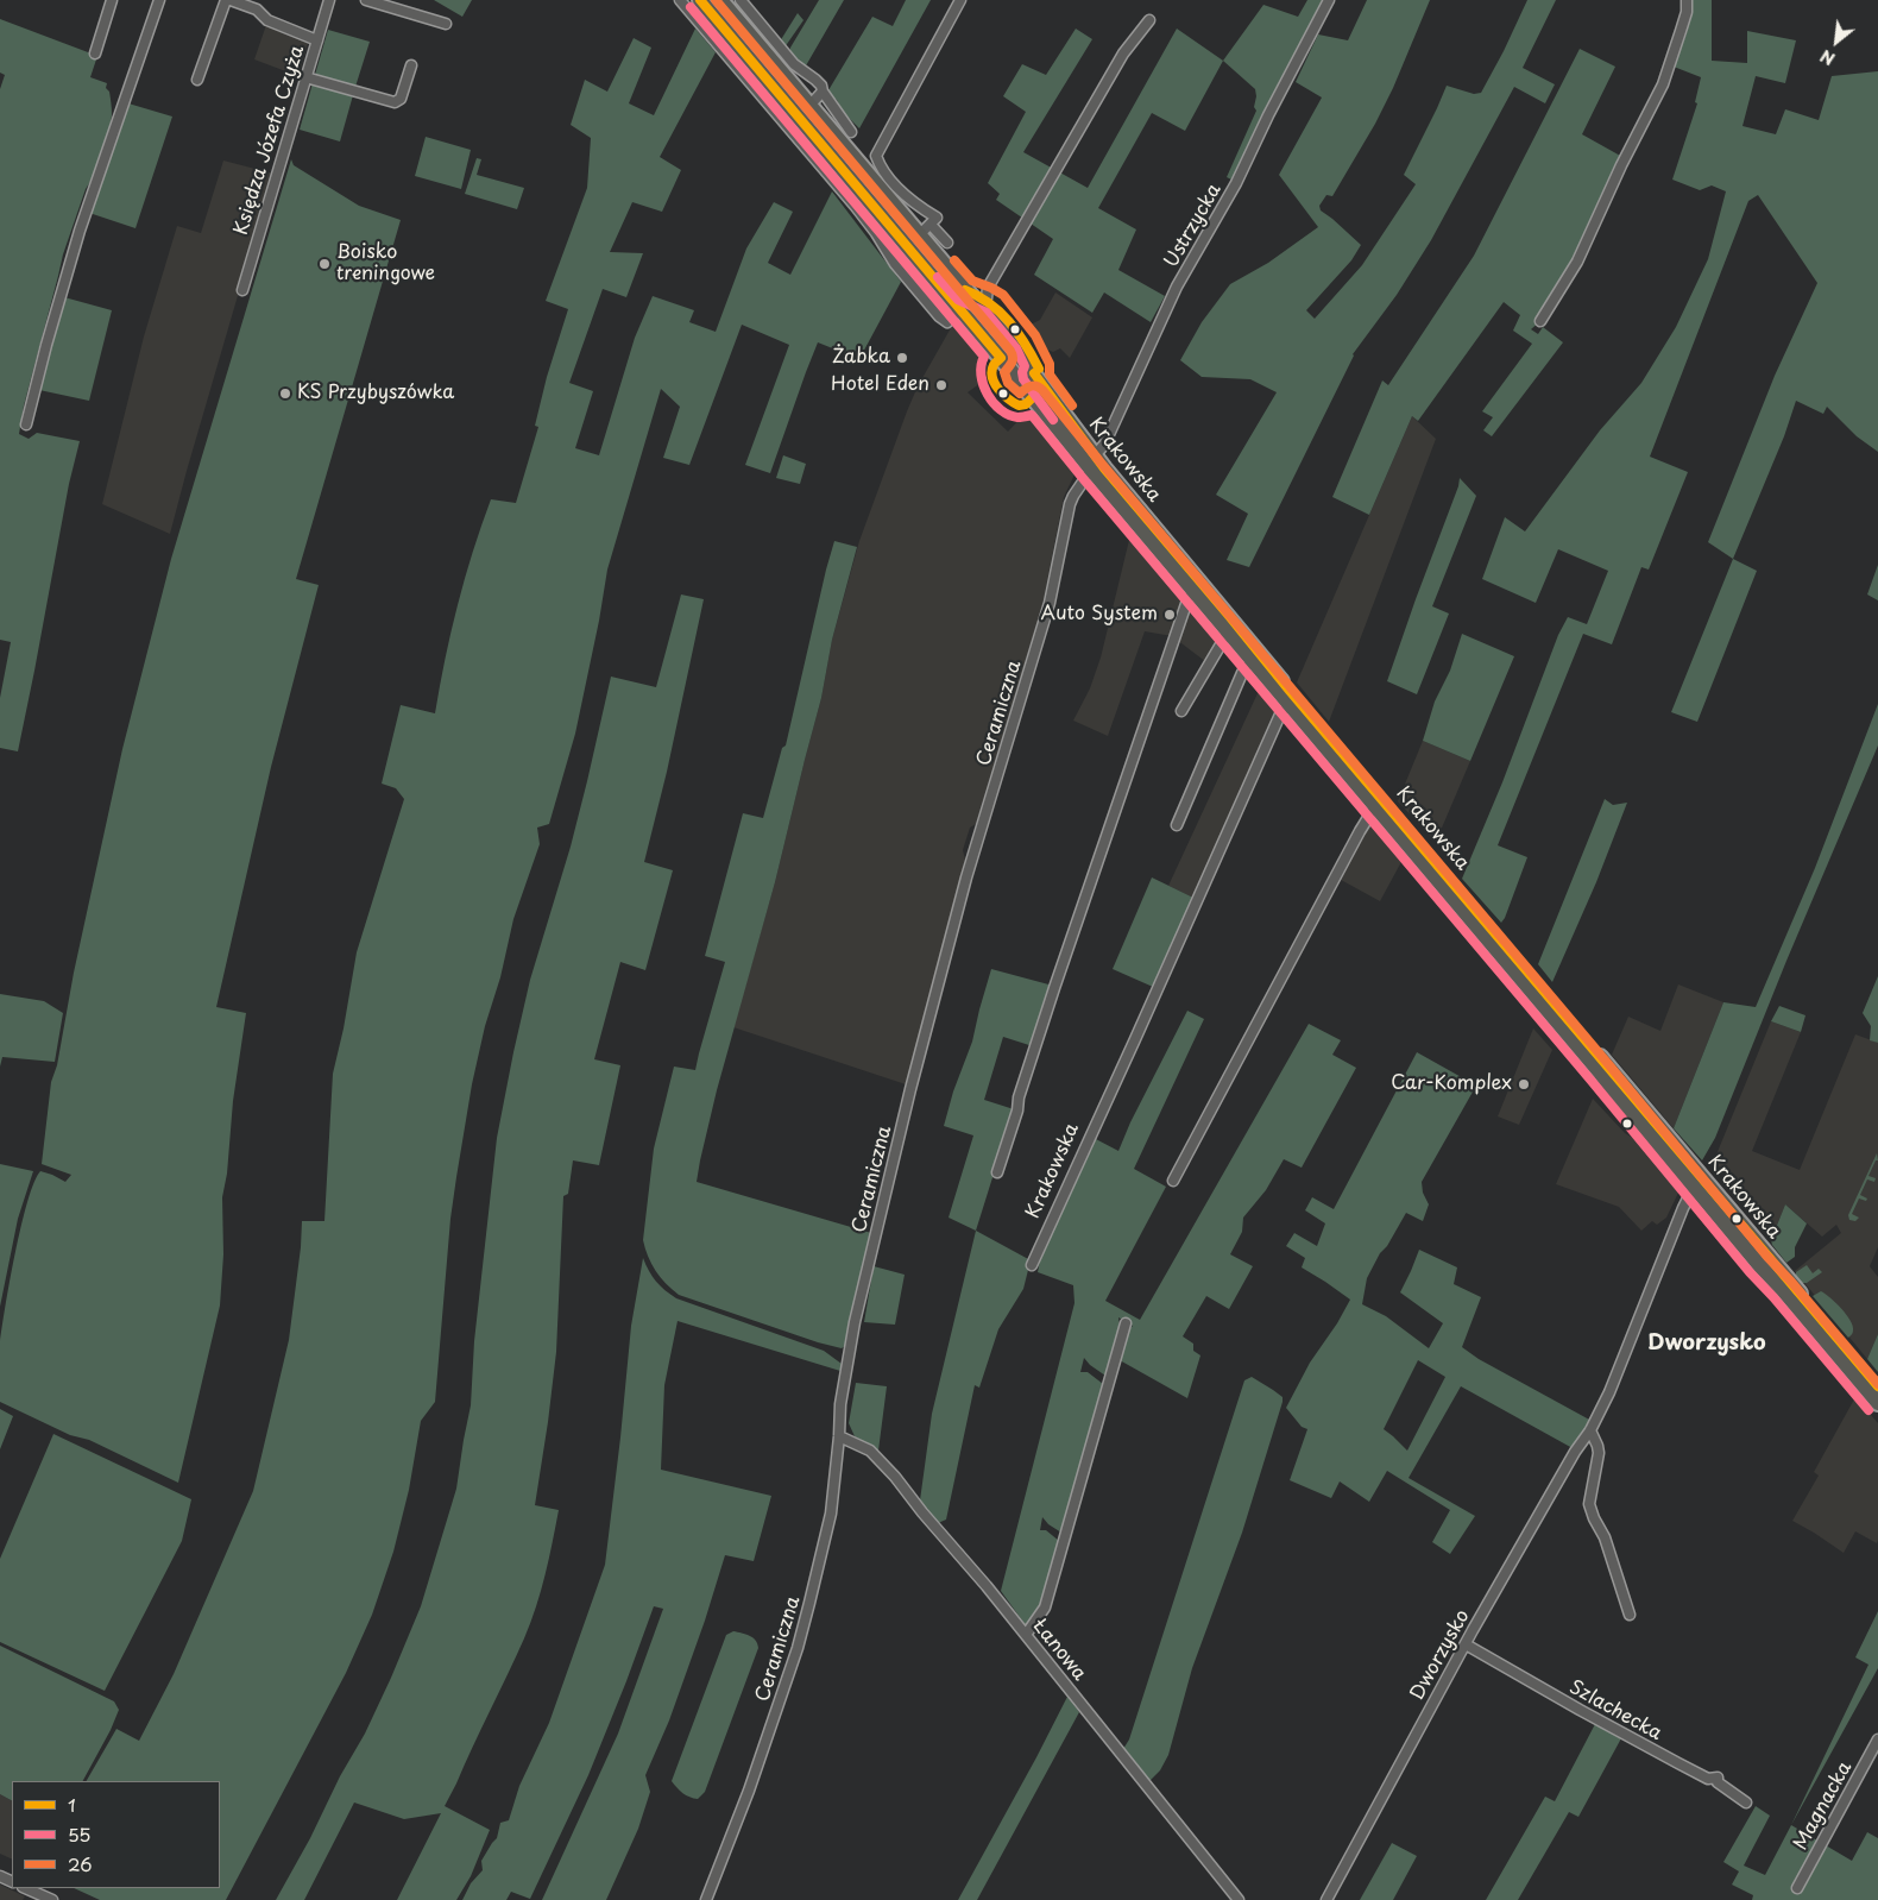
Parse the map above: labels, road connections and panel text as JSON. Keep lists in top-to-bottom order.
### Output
{
  "streets": {
    "main road": ["Krakowska"],
    "street": [
      "Księdza Józefa Czyża",
      "Ustrzycka",
      "Ceramiczna",
      "Łanowa",
      "Dworzysko",
      "Szlachecka",
      "Magnacka"
    ]
  },
  "crossings": [
    ["Ustrzycka", "Krakowska"],
    ["Ustrzycka", "Ceramiczna"],
    ["Krakowska", "Ceramiczna"],
    ["Krakowska", "Dworzysko"],
    ["Ceramiczna", "Łanowa"],
    ["Dworzysko", "Szlachecka"]
  ],
  "districts": ["Dworzysko"],
  "places": [
    "Boisko treningowe",
    "Żabka",
    "Hotel Eden",
    "KS Przybyszówka",
    "Auto System",
    "Car-Komplex"
  ],
  "lines": ["transit line 1", "transit line 26", "transit line 55"],
  "legend": ["1", "55", "26"],
  "north": "bottom left"
}
